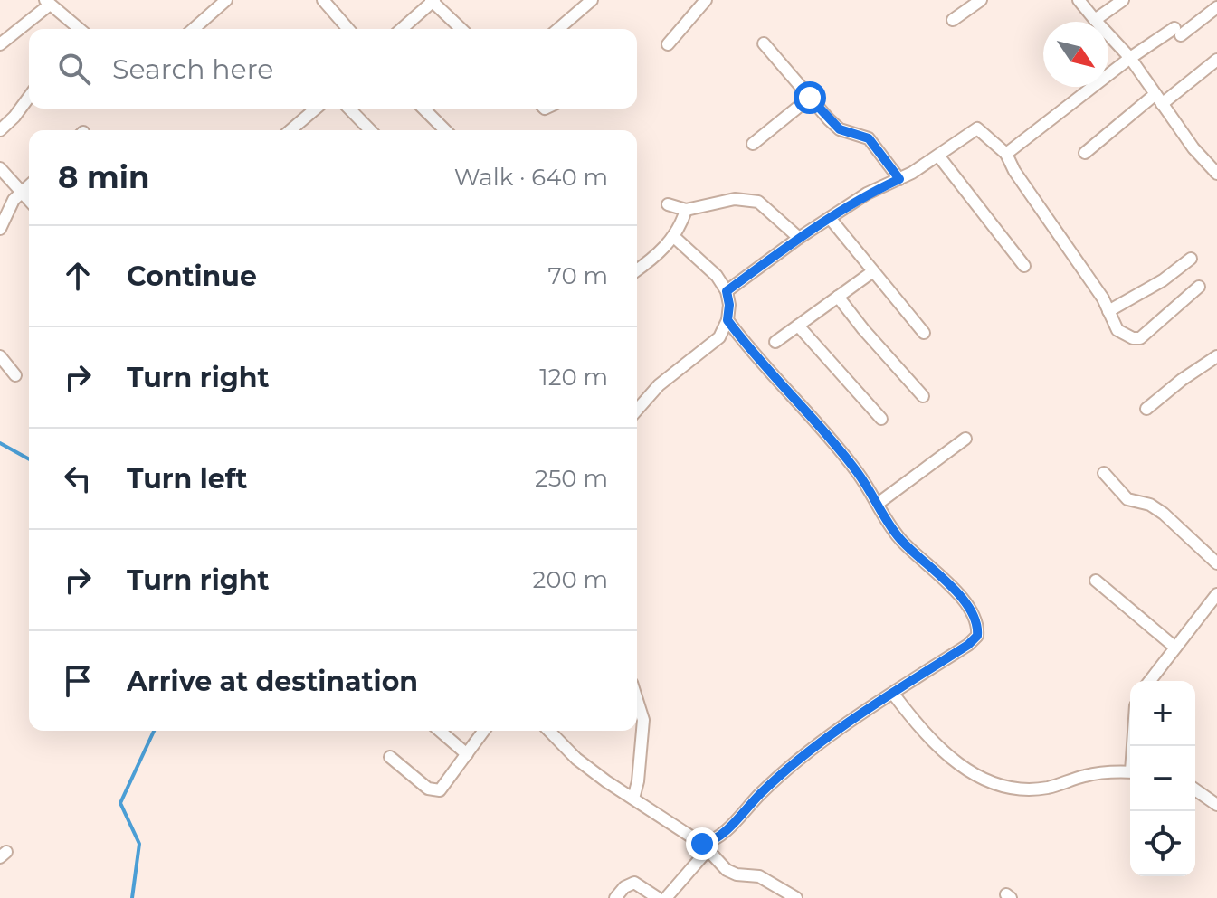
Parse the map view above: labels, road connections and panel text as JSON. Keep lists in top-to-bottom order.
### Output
{
  "north": "bottom right",
  "page": {
    "search": "Search here",
    "heading": ["8 min", "Walk · 640 m"],
    "list": [
      ["Continue", "70 m"],
      ["Turn right", "120 m"],
      ["Turn left", "250 m"],
      ["Turn right", "200 m"],
      "Arrive at destination"
    ],
    "map_buttons": ["+", "−"]
  }
}
